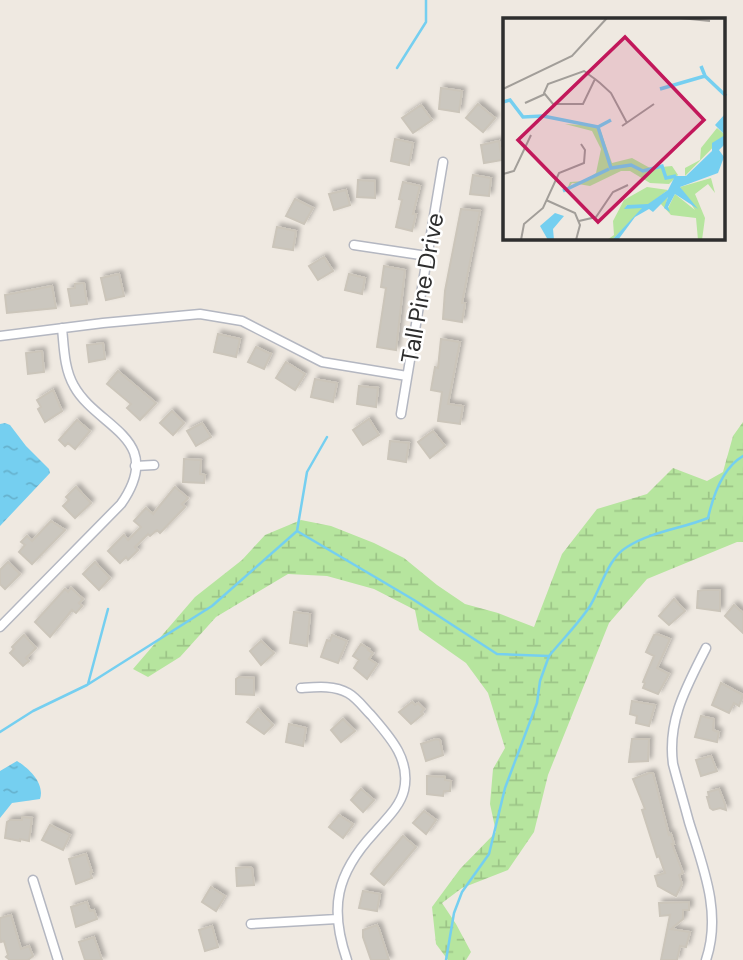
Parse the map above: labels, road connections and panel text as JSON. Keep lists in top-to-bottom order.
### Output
{
  "streets": {
    "street": ["Tall Pine Drive"]
  }
}
